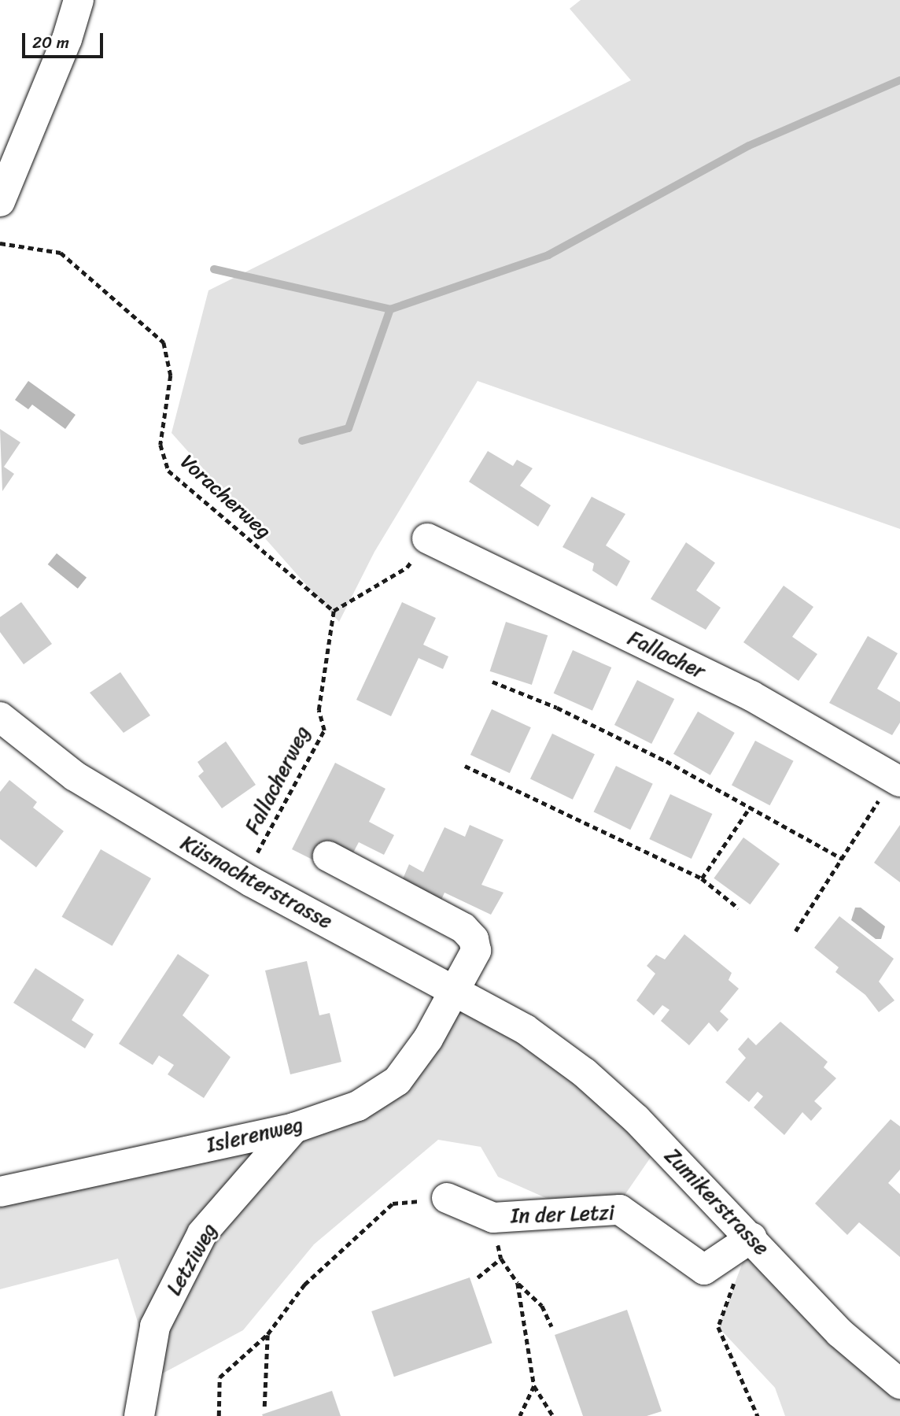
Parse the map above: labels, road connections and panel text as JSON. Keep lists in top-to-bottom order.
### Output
{
  "streets": {
    "street": [
      "Fallacher",
      "Küsnachterstrasse",
      "Islerenweg",
      "Zumikerstrasse",
      "In der Letzi",
      "Letziweg"
    ],
    "path": ["Voracherweg", "Fallacherweg"]
  },
  "crossings": [
    ["Voracherweg", "Fallacherweg"],
    ["Küsnachterstrasse", "Islerenweg"],
    ["Küsnachterstrasse", "Zumikerstrasse"],
    ["Islerenweg", "Letziweg"],
    ["Zumikerstrasse", "In der Letzi"]
  ],
  "scale_bar": "20 m"
}
